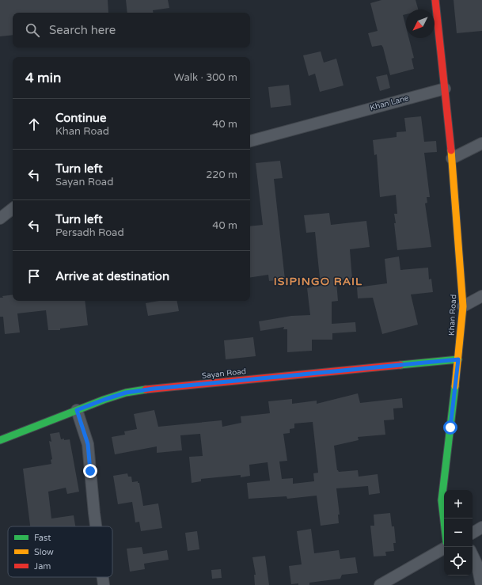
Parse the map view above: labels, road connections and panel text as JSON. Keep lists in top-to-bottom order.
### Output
{
  "streets": {
    "street": ["Khan Lane", "Khan Road", "Sayan Road"]
  },
  "crossings": [
    ["Khan Lane", "Khan Road"],
    ["Khan Road", "Sayan Road"]
  ],
  "districts": ["ISIPINGO RAIL"],
  "legend": ["Fast", "Slow", "Jam"],
  "north": "bottom left",
  "page": {
    "search": "Search here",
    "heading": ["4 min", "Walk · 300 m"],
    "list": [
      ["Continue", "Khan Road", "40 m"],
      ["Turn left", "Sayan Road", "220 m"],
      ["Turn left", "Persadh Road", "40 m"],
      "Arrive at destination"
    ],
    "map_buttons": ["+", "−"]
  }
}
